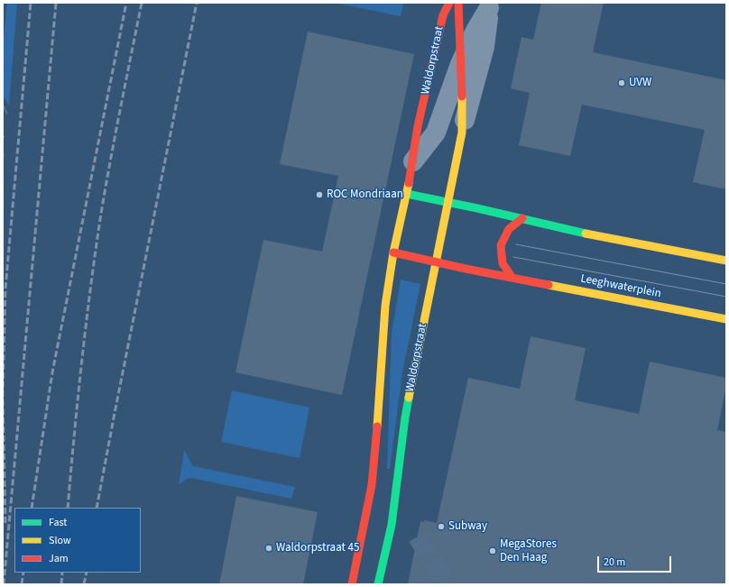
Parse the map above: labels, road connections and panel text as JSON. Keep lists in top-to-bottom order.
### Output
{
  "streets": {
    "street": ["Waldorpstraat", "Leeghwaterplein"]
  },
  "crossings": [
    ["Waldorpstraat", "Leeghwaterplein"]
  ],
  "places": [
    "UVW",
    "ROC Mondriaan",
    "Subway",
    "Waldorpstraat 45",
    "MegaStores Den Haag"
  ],
  "legend": ["Fast", "Slow", "Jam"],
  "scale_bar": "20 m"
}
